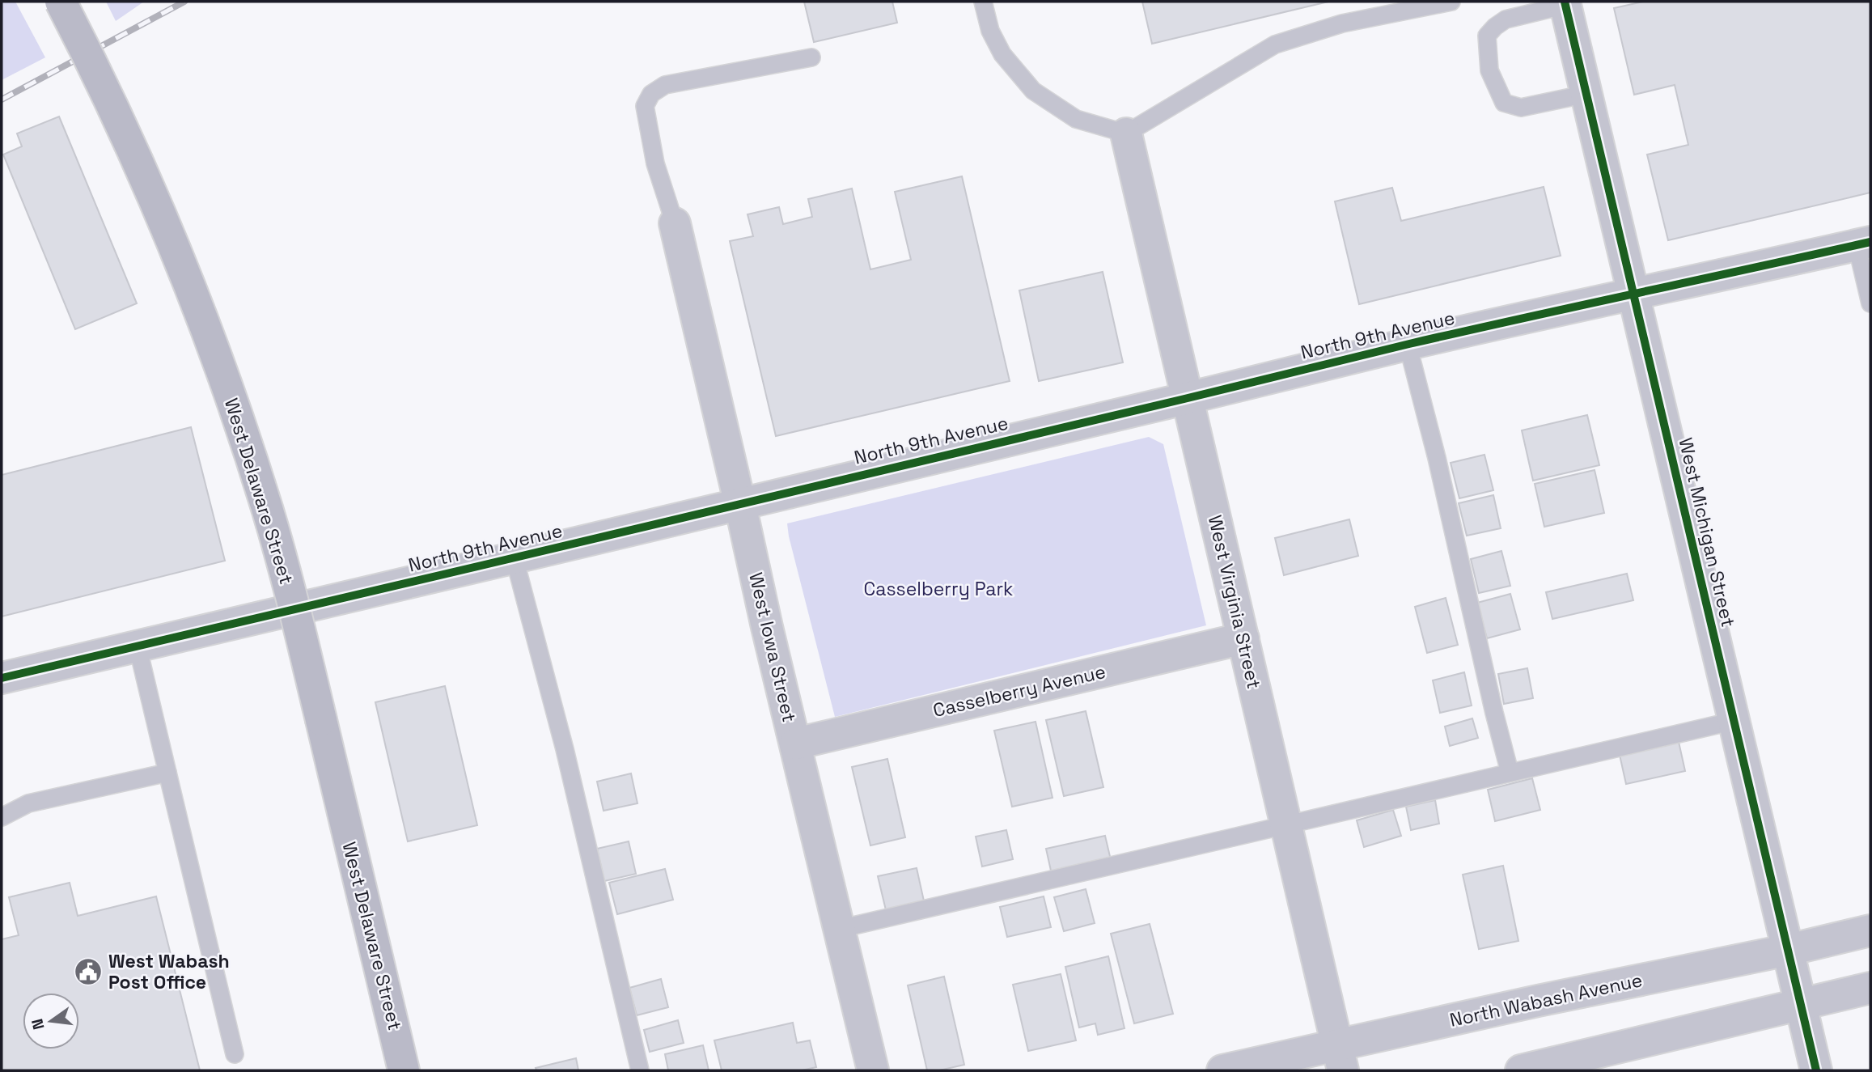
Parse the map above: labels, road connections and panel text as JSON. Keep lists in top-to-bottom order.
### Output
{
  "streets": {
    "main road": ["West Delaware Street"],
    "street": [
      "North 9th Avenue",
      "West Michigan Street",
      "West Virginia Street",
      "West Iowa Street",
      "Casselberry Avenue",
      "North Wabash Avenue"
    ]
  },
  "crossings": [
    ["North 9th Avenue", "West Michigan Street"],
    ["North 9th Avenue", "West Virginia Street"],
    ["North 9th Avenue", "West Iowa Street"],
    ["West Michigan Street", "North Wabash Avenue"],
    ["West Virginia Street", "Casselberry Avenue"],
    ["West Virginia Street", "North Wabash Avenue"],
    ["West Iowa Street", "Casselberry Avenue"]
  ],
  "parks": ["Casselberry Park"],
  "places": {
    "public building": ["West Wabash Post Office"]
  },
  "north": "left"
}
